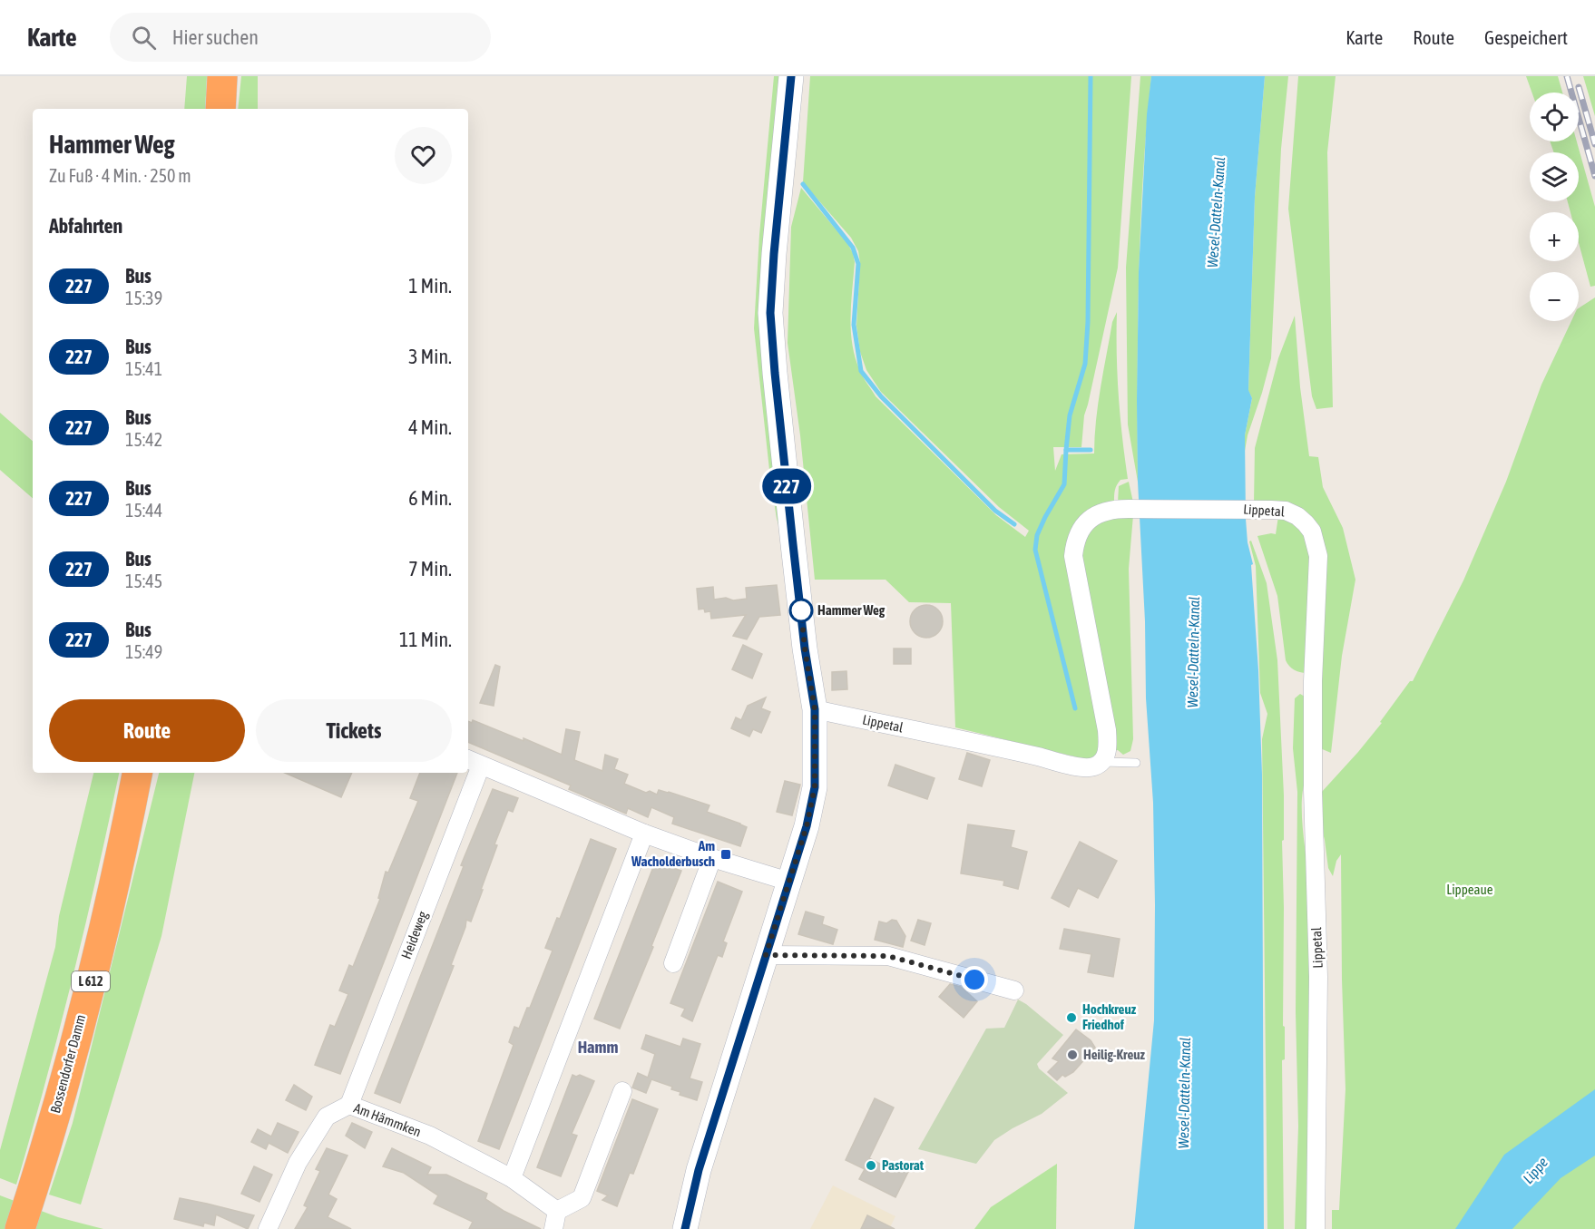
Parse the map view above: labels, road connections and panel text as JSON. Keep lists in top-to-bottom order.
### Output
{
  "streets": {
    "highway": ["L 612", "Bossendorfer Damm"],
    "street": ["Lippetal", "Heideweg", "Am Hämmken"]
  },
  "crossings": [
    ["Heideweg", "Am Hämmken"]
  ],
  "districts": ["Hamm"],
  "water": ["Wesel-Datteln-Kanal", "Lippe"],
  "parks": ["Lippeaue"],
  "places": {
    "other": [
      "Hammer Weg",
      "Hochkreuz Friedhof",
      "Heilig-Kreuz",
      "Pastorat"
    ],
    "transit": ["Am Wacholderbusch"]
  },
  "lines": ["bus line 227"],
  "page": {
    "header": "Karte",
    "search": "Hier suchen",
    "nav": ["Karte", "Route", "Gespeichert"],
    "on_map": "227",
    "map_buttons": ["+", "−"],
    "heading": [
      ["Hammer Weg", "Zu Fuß · 4 Min. · 250 m"],
      "Abfahrten"
    ],
    "list": [
      {
        "mark": "227",
        "name": "Bus",
        "note": "15:39",
        "value": "1 Min."
      },
      {
        "mark": "227",
        "name": "Bus",
        "note": "15:41",
        "value": "3 Min."
      },
      {
        "mark": "227",
        "name": "Bus",
        "note": "15:42",
        "value": "4 Min."
      },
      {
        "mark": "227",
        "name": "Bus",
        "note": "15:44",
        "value": "6 Min."
      },
      {
        "mark": "227",
        "name": "Bus",
        "note": "15:45",
        "value": "7 Min."
      },
      {
        "mark": "227",
        "name": "Bus",
        "note": "15:49",
        "value": "11 Min."
      }
    ],
    "buttons": ["Route", "Tickets"]
  }
}
